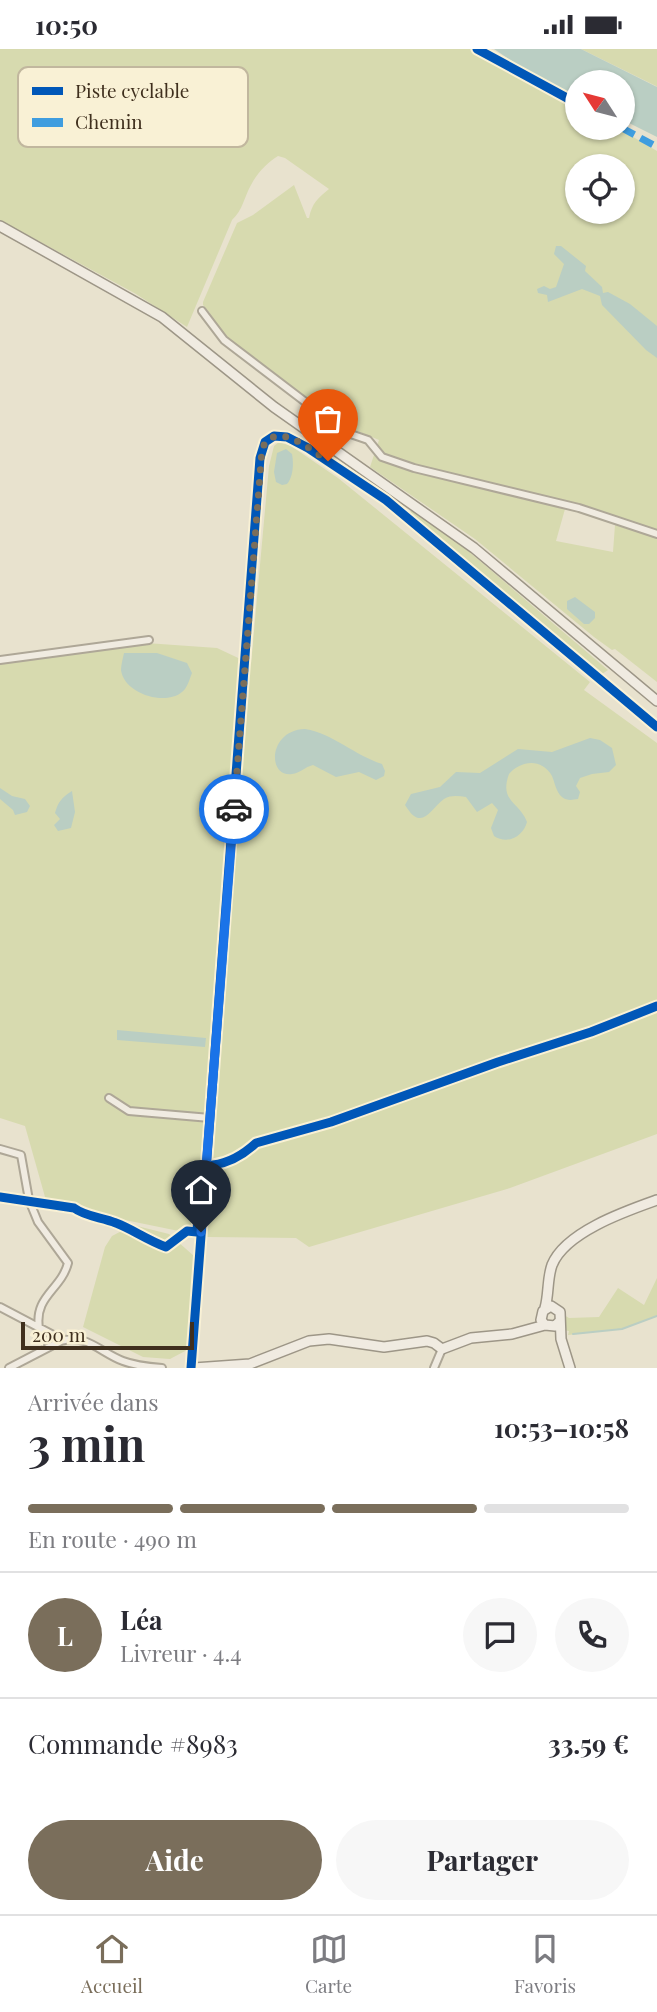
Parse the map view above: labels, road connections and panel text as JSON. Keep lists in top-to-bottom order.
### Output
{
  "legend": ["Piste cyclable", "Chemin"],
  "scale_bar": "200 m",
  "north": "top left",
  "page": {
    "status": "10:50",
    "scale": "200 m",
    "heading": ["3 min", "Arrivée dans", "10:53–10:58"],
    "panel": [
      "Léa",
      "Livreur · 4.4",
      "Commande #8983",
      "33.59 €"
    ],
    "bar": "En route · 490 m",
    "round": "L",
    "buttons": ["Aide", "Partager"],
    "tabs": ["Accueil", "Carte", "Favoris"]
  }
}
